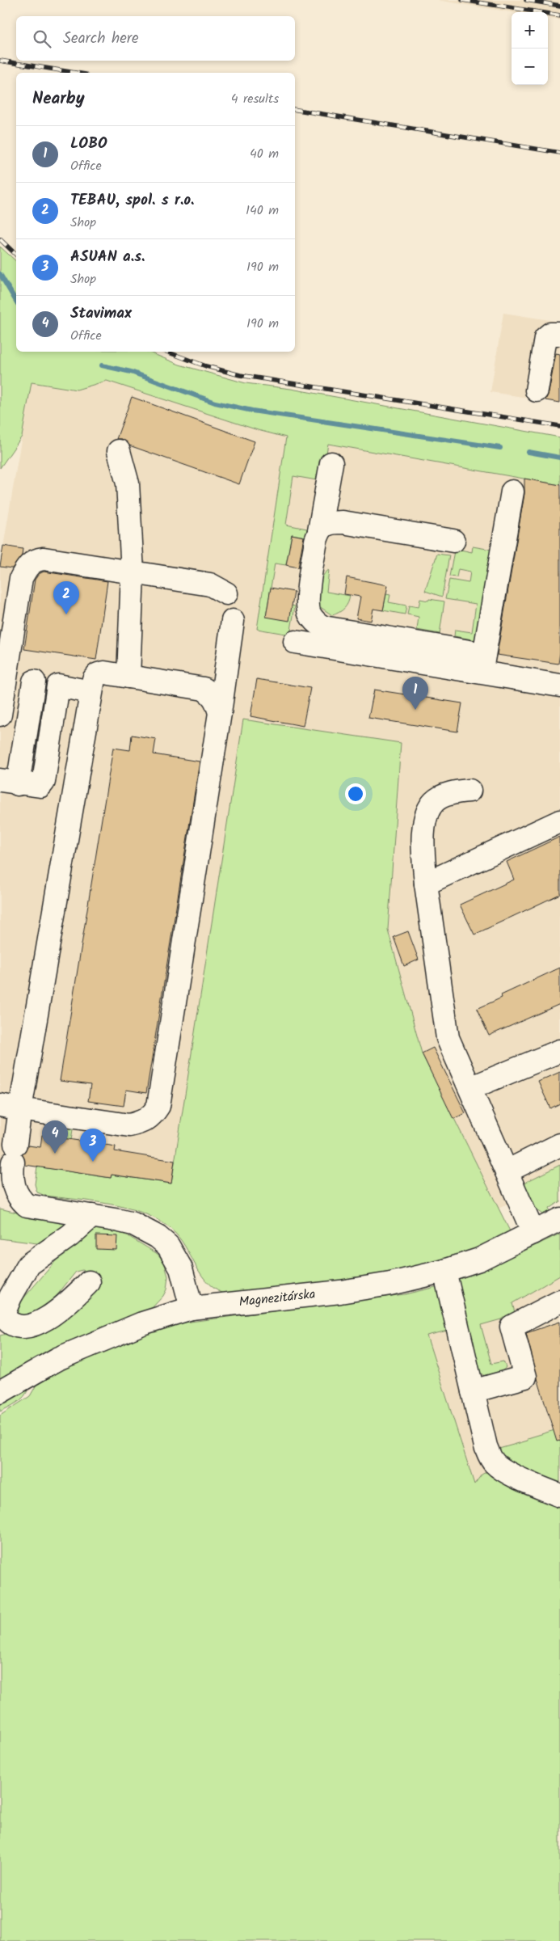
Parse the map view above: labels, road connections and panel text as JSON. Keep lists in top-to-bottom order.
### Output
{
  "streets": {
    "street": ["Magnezitárska"]
  },
  "page": {
    "map_buttons": ["+", "−"],
    "search": "Search here",
    "heading": ["Nearby", "4 results"],
    "list": [
      {
        "mark": "1",
        "name": "LOBO",
        "note": "Office",
        "value": "40 m"
      },
      {
        "mark": "2",
        "name": "TEBAU, spol. s r.o.",
        "note": "Shop",
        "value": "140 m"
      },
      {
        "mark": "3",
        "name": "ASUAN a.s.",
        "note": "Shop",
        "value": "190 m"
      },
      {
        "mark": "4",
        "name": "Stavimax",
        "note": "Office",
        "value": "190 m"
      }
    ],
    "pins": [
      "2",
      "1",
      "4",
      "3"
    ]
  }
}
